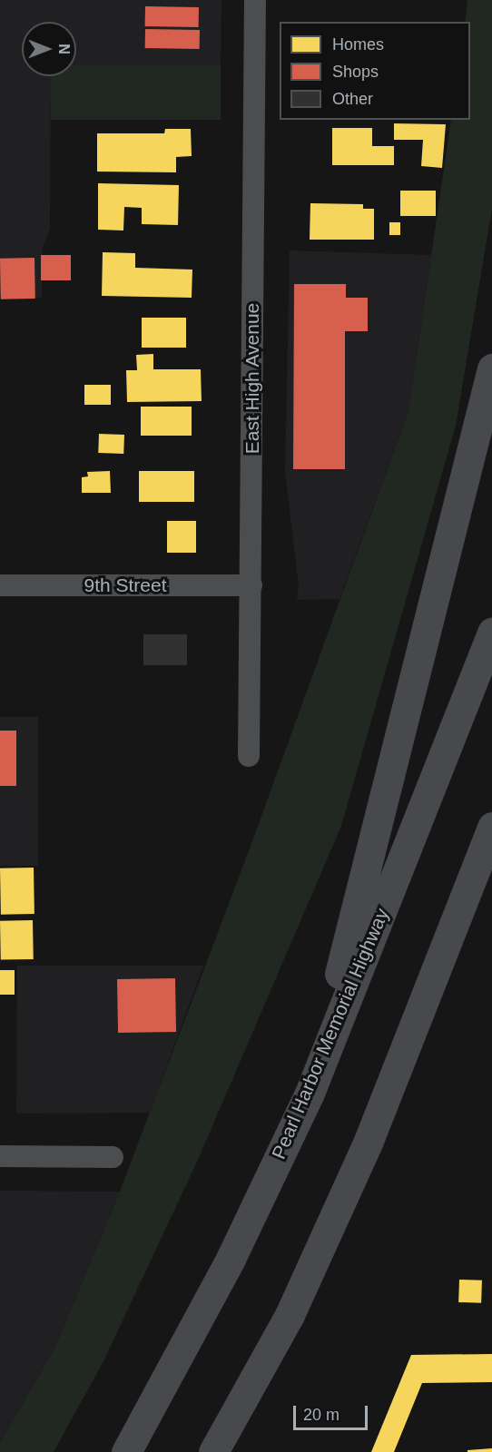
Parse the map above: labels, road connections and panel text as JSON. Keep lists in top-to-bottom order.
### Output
{
  "streets": {
    "highway": ["Pearl Harbor Memorial Highway"],
    "street": ["East High Avenue", "9th Street"]
  },
  "crossings": [
    ["East High Avenue", "9th Street"]
  ],
  "legend": ["Homes", "Shops", "Other"],
  "scale_bar": "20 m",
  "north": "right"
}
